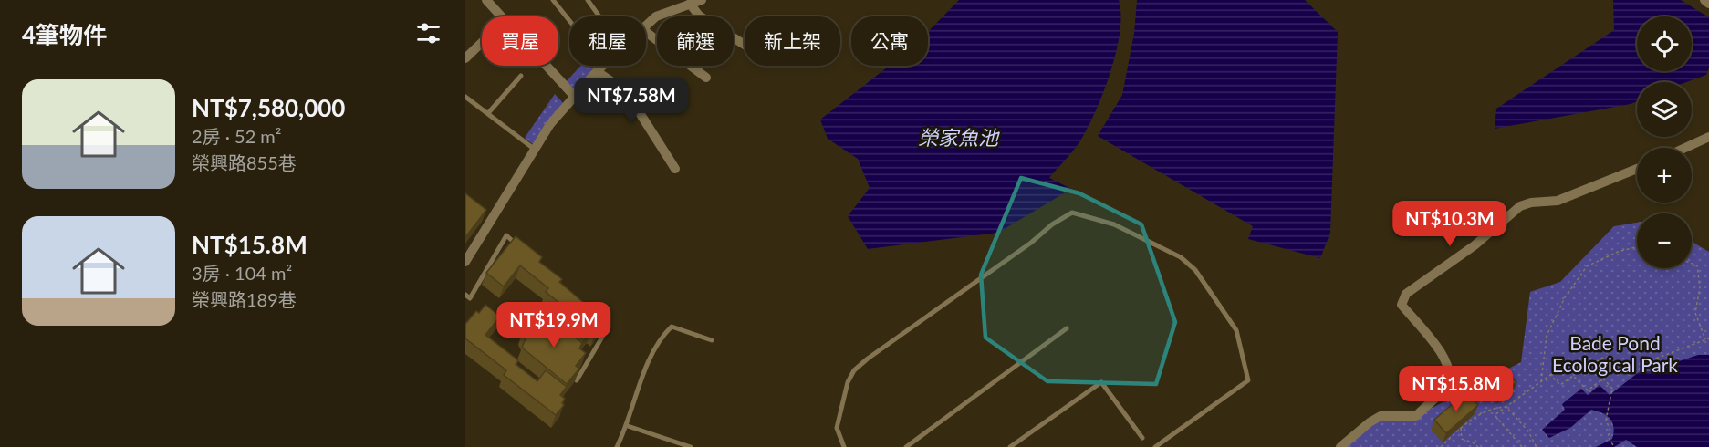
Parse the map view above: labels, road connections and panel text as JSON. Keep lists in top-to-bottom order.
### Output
{
  "water": ["榮家魚池"],
  "parks": ["Bade Pond Ecological Park"],
  "page": {
    "heading": "4筆物件",
    "map_buttons": ["+", "−"],
    "chip": [
      "買屋",
      "租屋",
      "篩選",
      "新上架",
      "公寓"
    ],
    "list": [
      {
        "name": "NT$7,580,000",
        "note": "2房 · 52 m² · 榮興路855巷"
      },
      {
        "name": "NT$15.8M",
        "note": "3房 · 104 m² · 榮興路189巷"
      }
    ],
    "price": [
      "NT$7.58M",
      "NT$10.3M",
      "NT$19.9M",
      "NT$15.8M"
    ]
  }
}
